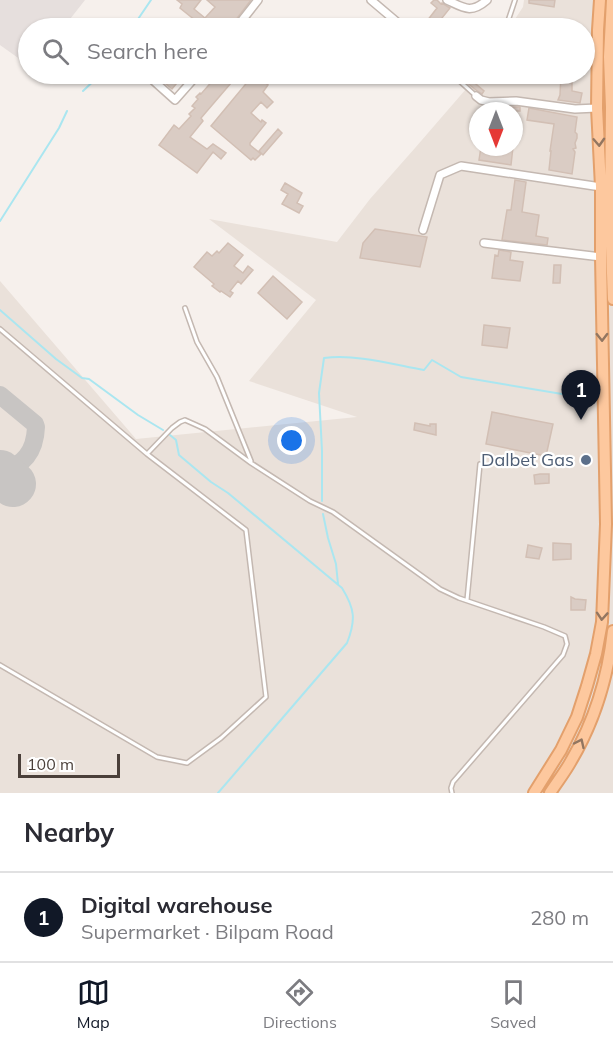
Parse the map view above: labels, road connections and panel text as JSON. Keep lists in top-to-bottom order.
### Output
{
  "places": ["Dalbet Gas"],
  "scale_bar": "100 m",
  "north": "bottom",
  "page": {
    "search": "Search here",
    "pins": "1",
    "scale": "100 m",
    "heading": "Nearby",
    "list": [
      {
        "mark": "1",
        "name": "Digital warehouse",
        "note": "Supermarket · Bilpam Road",
        "value": "280 m"
      }
    ],
    "nav": ["Map", "Directions", "Saved"]
  }
}
